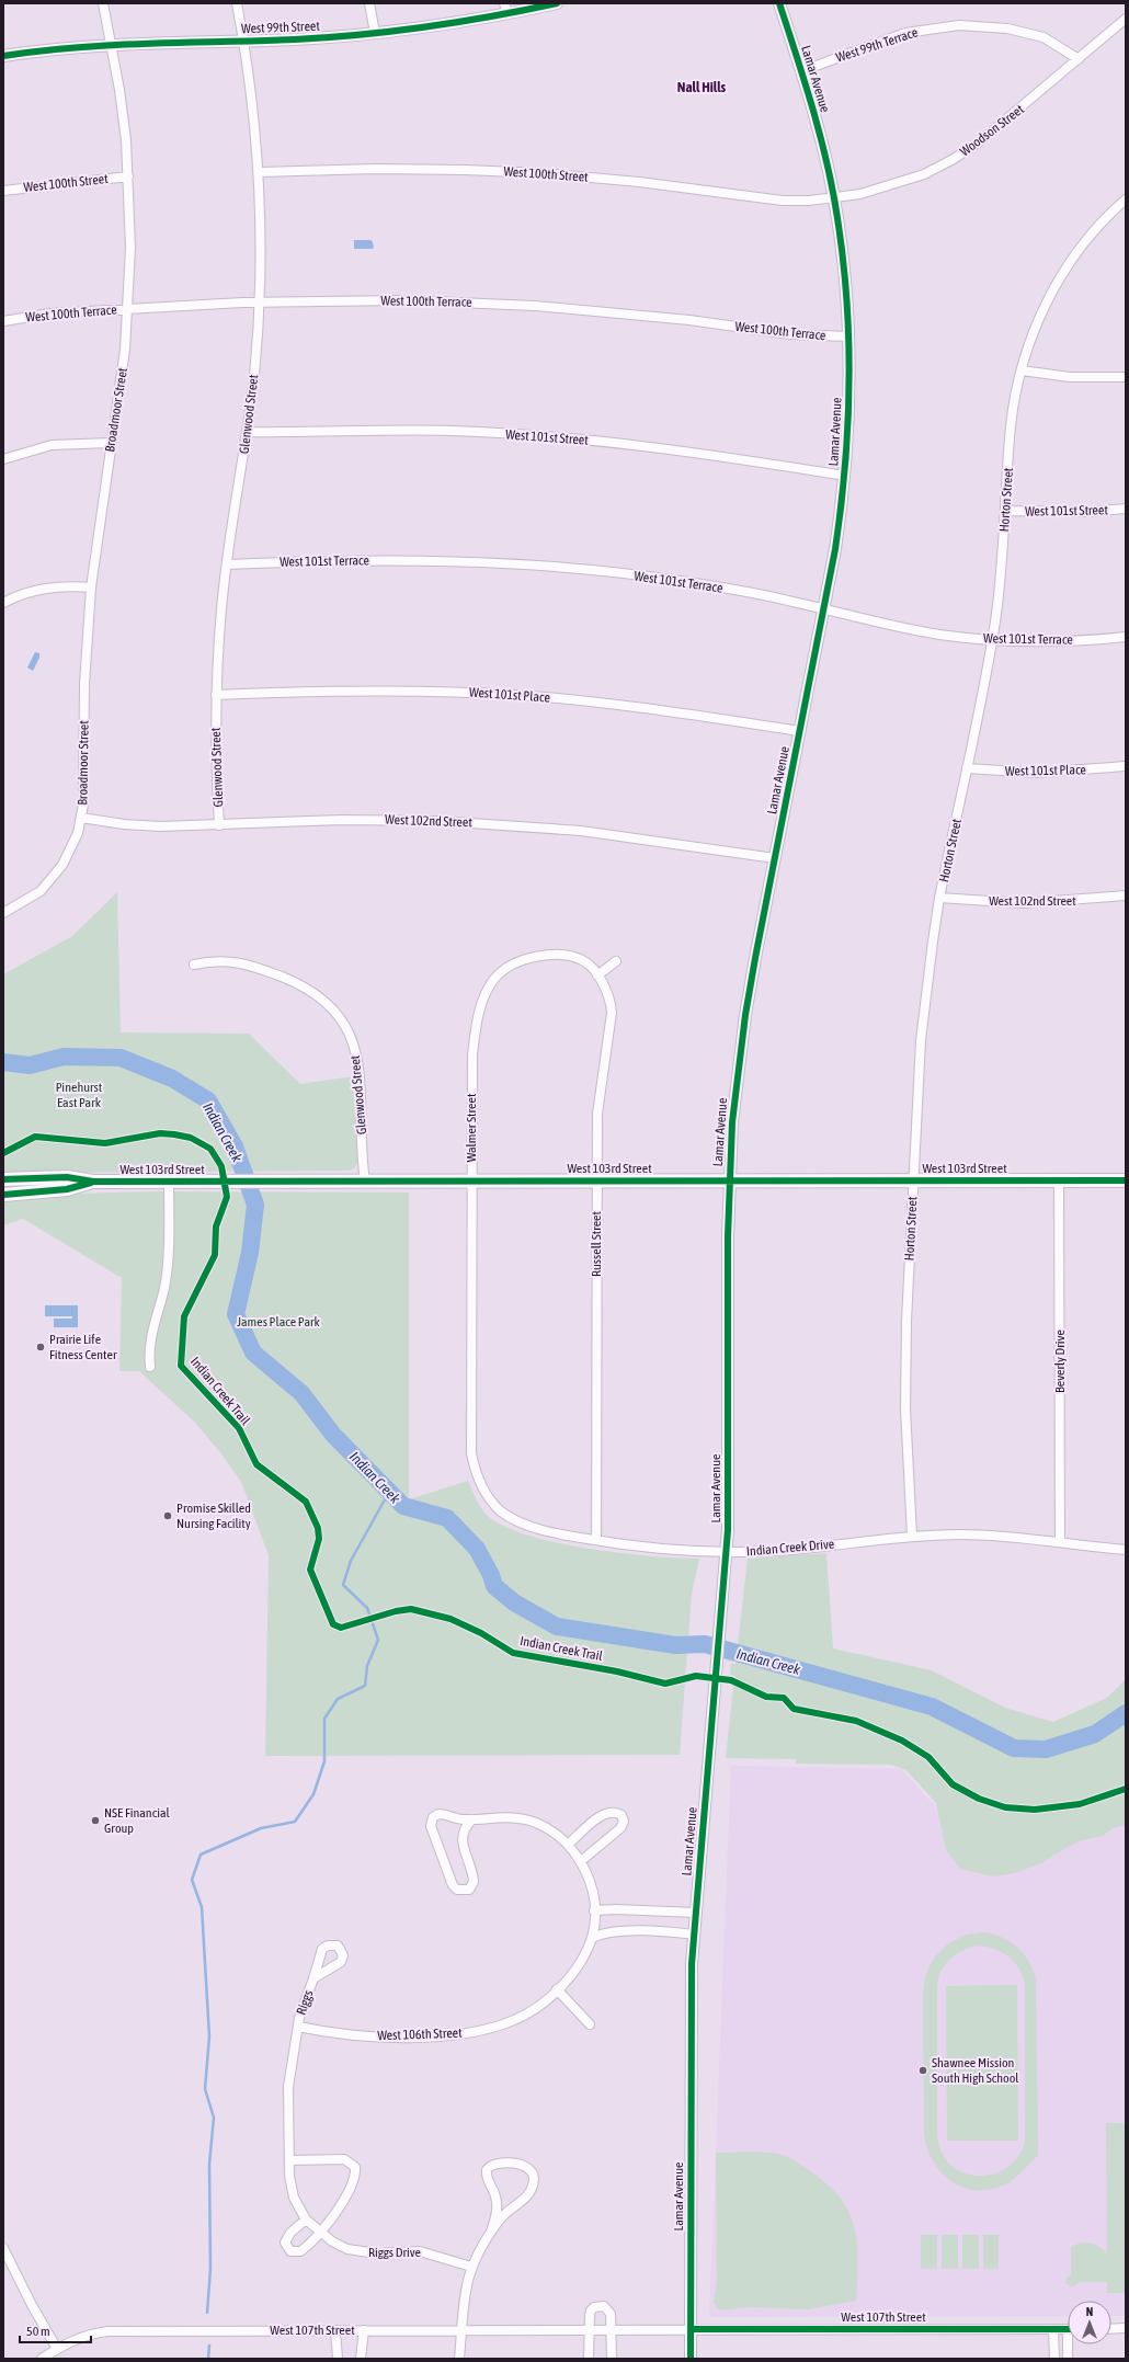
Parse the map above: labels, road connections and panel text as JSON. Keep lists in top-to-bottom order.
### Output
{
  "streets": {
    "main road": ["West 103rd Street"],
    "street": [
      "West 99th Street",
      "West 99th Terrace",
      "Lamar Avenue",
      "Woodson Street",
      "West 100th Street",
      "West 100th Terrace",
      "Broadmoor Street",
      "Glenwood Street",
      "West 101st Street",
      "Horton Street",
      "West 101st Terrace",
      "West 101st Place",
      "West 102nd Street",
      "Walmer Street",
      "Russell Street",
      "Beverly Drive",
      "Indian Creek Drive",
      "Riggs",
      "West 106th Street",
      "Riggs Drive",
      "West 107th Street"
    ],
    "cycle path": ["Indian Creek Trail"]
  },
  "crossings": [
    ["West 99th Street", "Broadmoor Street"],
    ["West 99th Street", "Glenwood Street"],
    ["West 99th Terrace", "Lamar Avenue"],
    ["West 99th Terrace", "Woodson Street"],
    ["Lamar Avenue", "Woodson Street"],
    ["Lamar Avenue", "West 100th Street"],
    ["Lamar Avenue", "West 100th Terrace"],
    ["Lamar Avenue", "West 101st Street"],
    ["Lamar Avenue", "West 101st Terrace"],
    ["Lamar Avenue", "West 101st Place"],
    ["Lamar Avenue", "West 102nd Street"],
    ["Lamar Avenue", "West 103rd Street"],
    ["Lamar Avenue", "Indian Creek Drive"],
    ["Lamar Avenue", "West 107th Street"],
    ["Woodson Street", "West 100th Street"],
    ["West 100th Street", "Broadmoor Street"],
    ["West 100th Street", "Glenwood Street"],
    ["West 100th Terrace", "Broadmoor Street"],
    ["West 100th Terrace", "Glenwood Street"],
    ["Broadmoor Street", "West 102nd Street"],
    ["Glenwood Street", "West 101st Street"],
    ["Glenwood Street", "West 101st Terrace"],
    ["Glenwood Street", "West 101st Place"],
    ["Glenwood Street", "West 102nd Street"],
    ["Glenwood Street", "West 103rd Street"],
    ["West 101st Street", "Horton Street"],
    ["Horton Street", "West 101st Terrace"],
    ["Horton Street", "West 101st Place"],
    ["Horton Street", "West 102nd Street"],
    ["Horton Street", "West 103rd Street"],
    ["Horton Street", "Indian Creek Drive"],
    ["Walmer Street", "West 103rd Street"],
    ["Walmer Street", "Russell Street"],
    ["Walmer Street", "Indian Creek Drive"],
    ["West 103rd Street", "Russell Street"],
    ["West 103rd Street", "Beverly Drive"],
    ["Russell Street", "Indian Creek Drive"],
    ["Beverly Drive", "Indian Creek Drive"],
    ["Riggs", "West 106th Street"],
    ["Riggs", "Riggs Drive"],
    ["West 106th Street", "Riggs Drive"]
  ],
  "districts": ["Nall Hills"],
  "water": ["Indian Creek"],
  "parks": ["Pinehurst East Park", "James Place Park"],
  "places": [
    "Prairie Life Fitness Center",
    "Promise Skilled Nursing Facility",
    "NSE Financial Group",
    "Shawnee Mission South High School"
  ],
  "scale_bar": "50 m",
  "north": "top"
}
